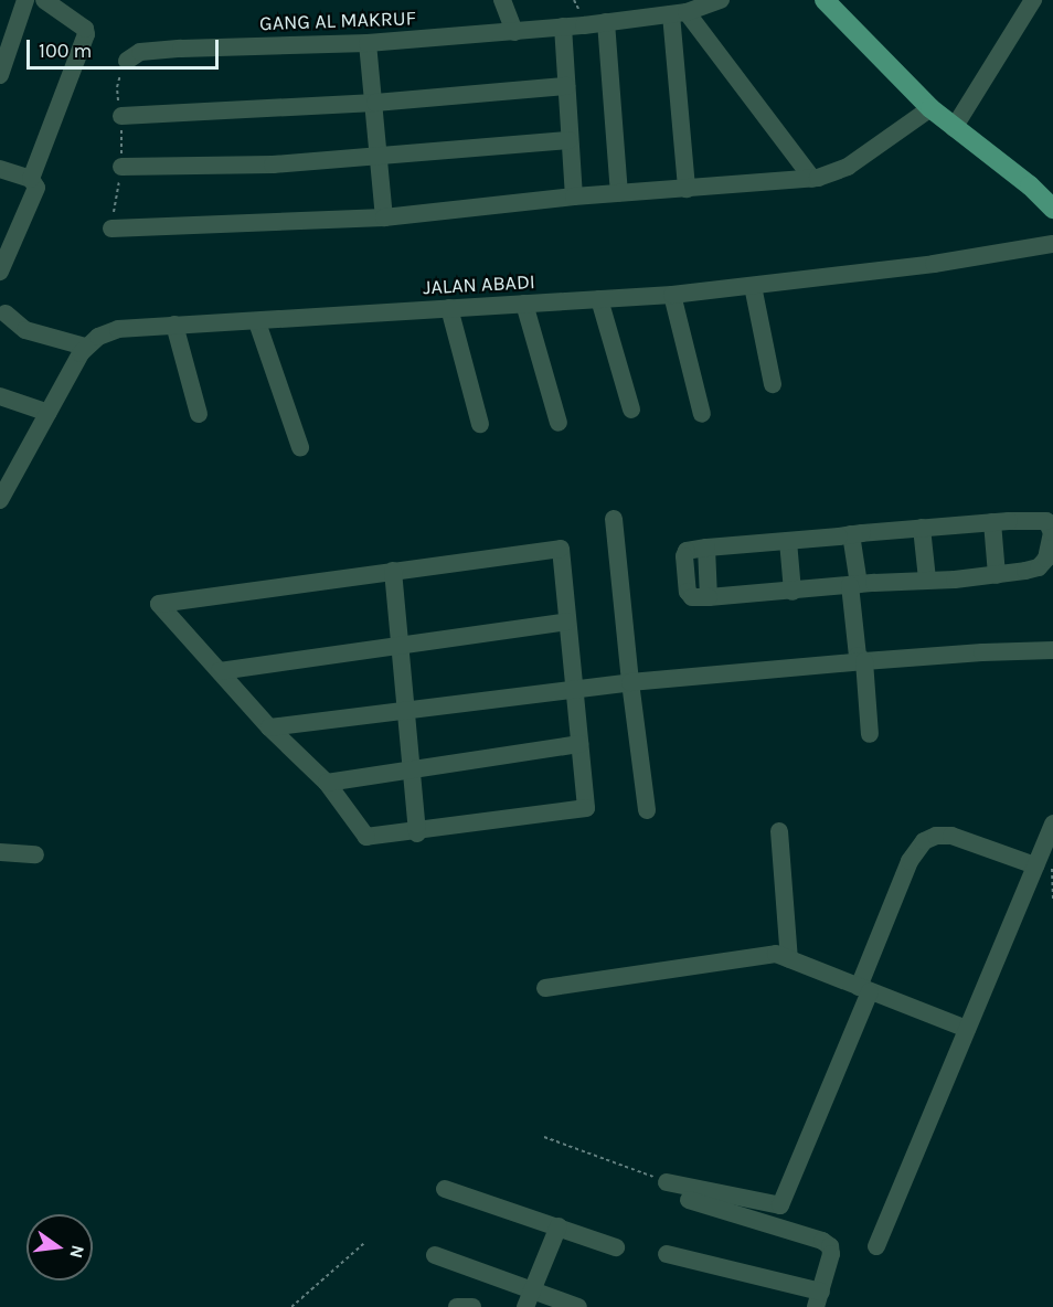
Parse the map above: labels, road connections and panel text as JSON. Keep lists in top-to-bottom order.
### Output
{
  "streets": {
    "street": ["GANG AL MAKRUF", "JALAN ABADI"]
  },
  "scale_bar": "100 m",
  "north": "right"
}
